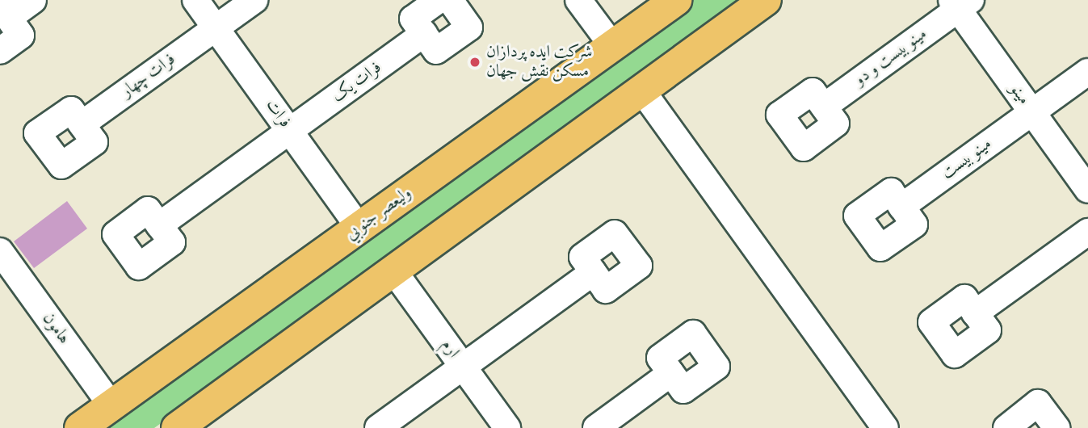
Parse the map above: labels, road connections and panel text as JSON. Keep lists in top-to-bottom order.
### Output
{
  "streets": {
    "main road": ["وليعصر جنوبي"],
    "street": [
      "مینو بیست و دو",
      "فرات چهار",
      "فرات یک",
      "مینو",
      "فرات",
      "مینو بیست",
      "هامون",
      "ارم"
    ]
  },
  "crossings": [
    ["مینو بیست و دو", "مینو"],
    ["فرات چهار", "فرات"],
    ["فرات یک", "فرات"],
    ["مینو", "مینو بیست"],
    ["فرات", "وليعصر جنوبي"],
    ["وليعصر جنوبي", "هامون"]
  ],
  "places": ["شرکت ایده پردازان مسکن نقش جهان"]
}
